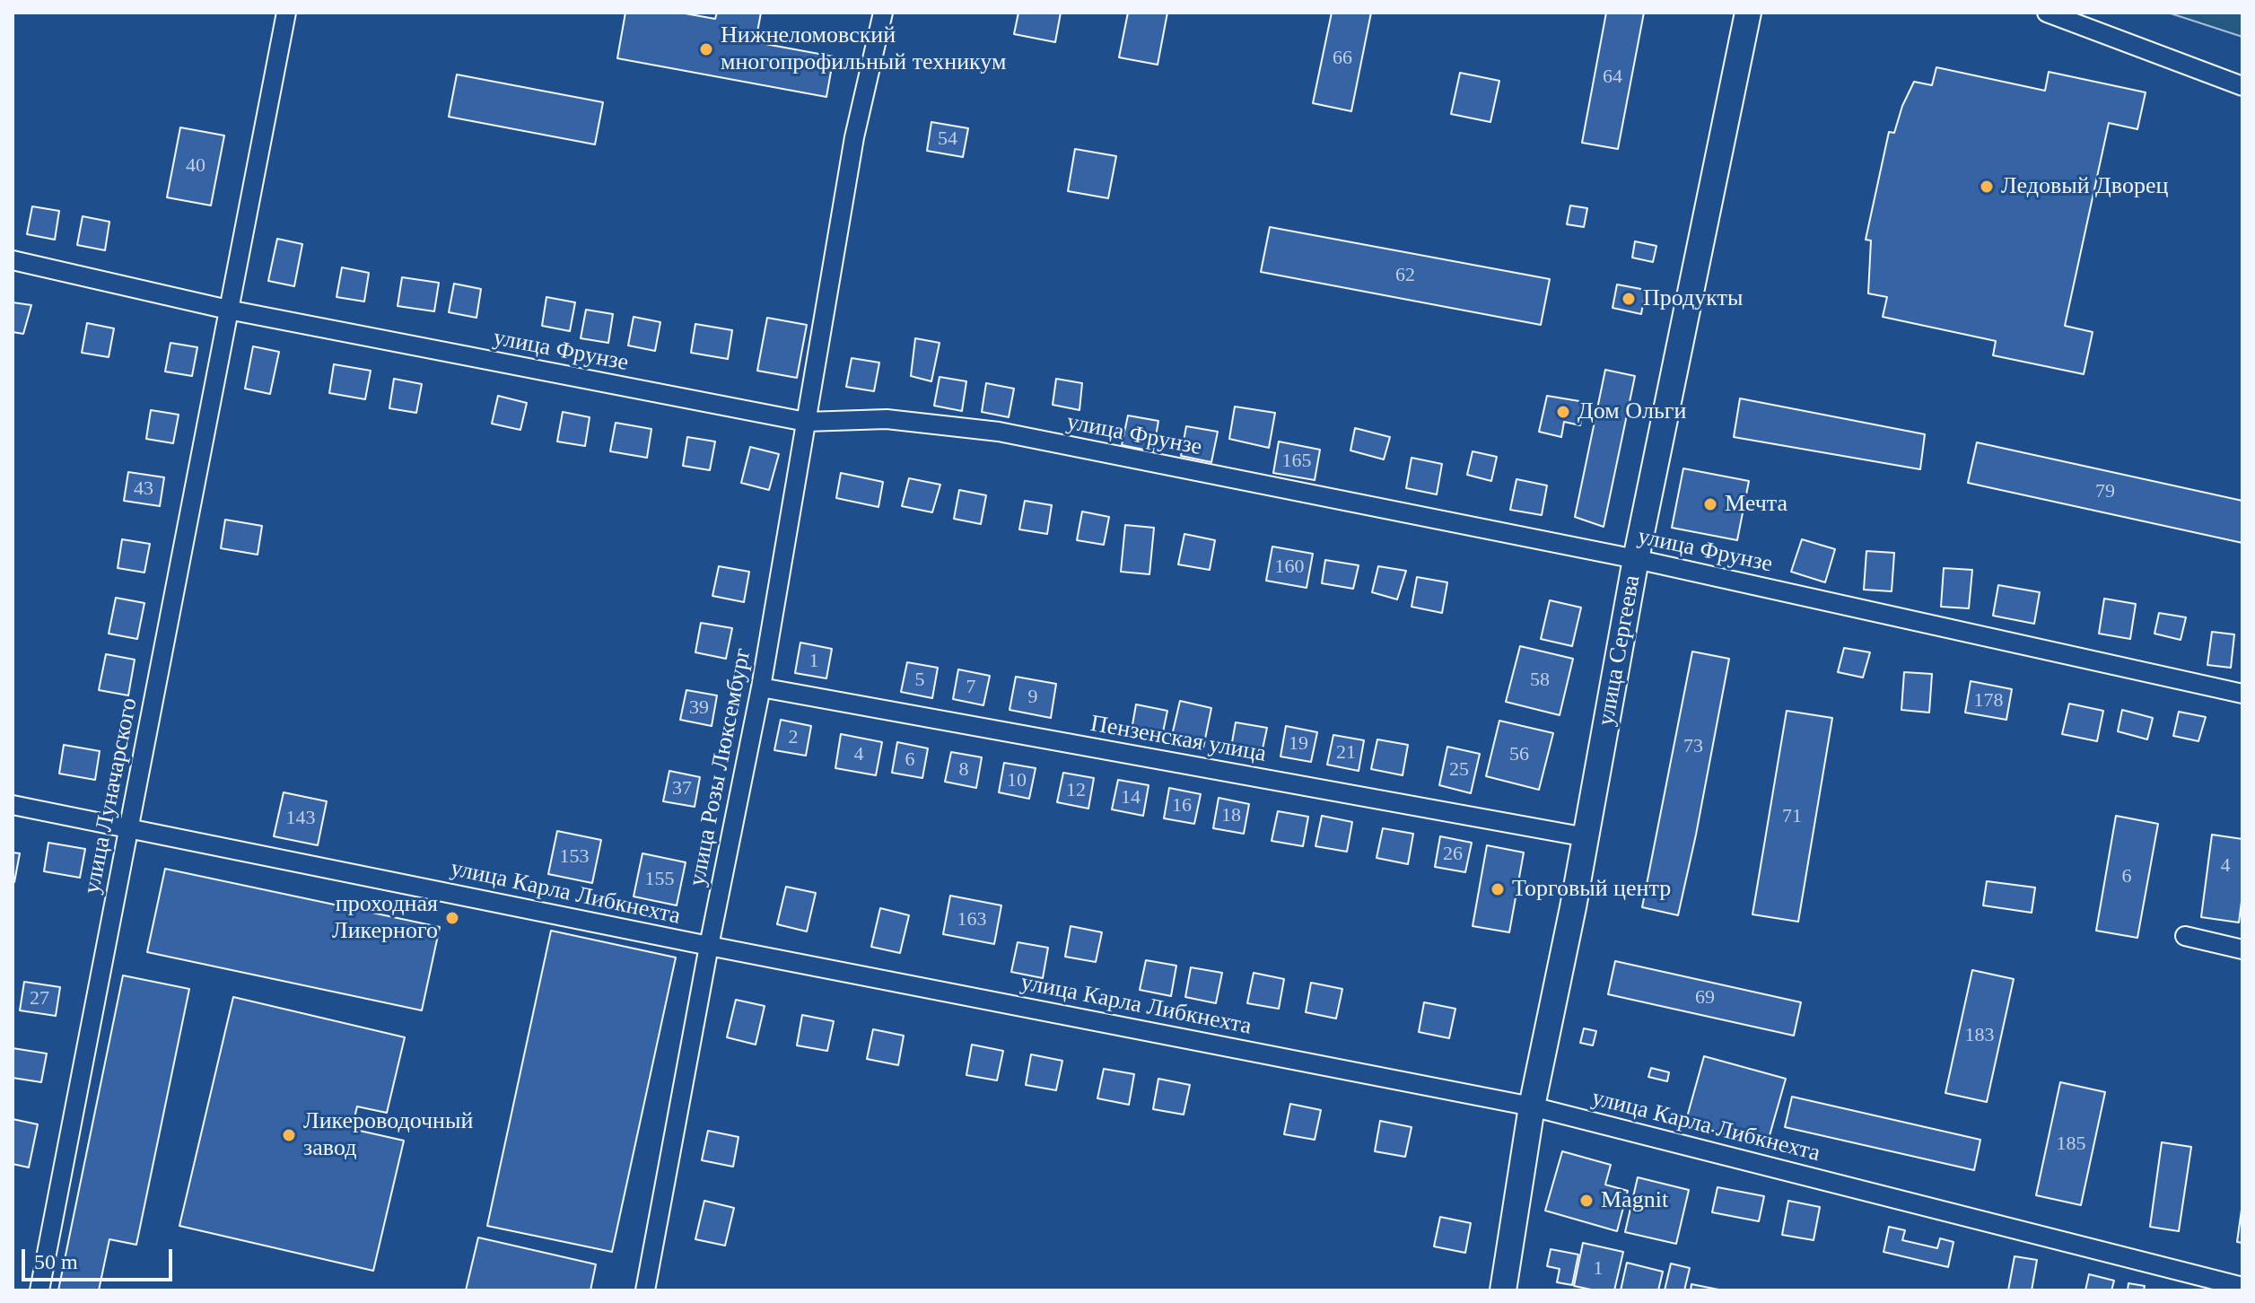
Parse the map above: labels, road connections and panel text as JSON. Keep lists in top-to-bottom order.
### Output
{
  "streets": {
    "main road": ["улица Сергеева"],
    "street": [
      "улица Фрунзе",
      "Пензенская улица",
      "улица Розы Люксембург",
      "улица Луначарского",
      "улица Карла Либкнехта"
    ]
  },
  "crossings": [
    ["улица Фрунзе", "улица Сергеева"],
    ["улица Фрунзе", "улица Розы Люксембург"],
    ["улица Фрунзе", "улица Луначарского"],
    ["улица Сергеева", "Пензенская улица"],
    ["улица Сергеева", "улица Карла Либкнехта"],
    ["Пензенская улица", "улица Розы Люксембург"],
    ["улица Розы Люксембург", "улица Карла Либкнехта"],
    ["улица Луначарского", "улица Карла Либкнехта"]
  ],
  "places": [
    "Нижнеломовский многопрофильный техникум",
    "Ледовый Дворец",
    "Продукты",
    "Дом Ольги",
    "Мечта",
    "Торговый центр",
    "проходная Ликерного",
    "Ликероводочный завод",
    "Magnit"
  ],
  "house_numbers": [
    "66",
    "64",
    "54",
    "40",
    "62",
    "165",
    "43",
    "79",
    "160",
    "1",
    "5",
    "58",
    "7",
    "9",
    "178",
    "39",
    "2",
    "19",
    "73",
    "21",
    "4",
    "56",
    "6",
    "8",
    "25",
    "10",
    "37",
    "12",
    "14",
    "16",
    "18",
    "71",
    "143",
    "26",
    "153",
    "4",
    "6",
    "155",
    "163",
    "69",
    "27",
    "183",
    "185",
    "1"
  ],
  "scale_bar": "50 m"
}
